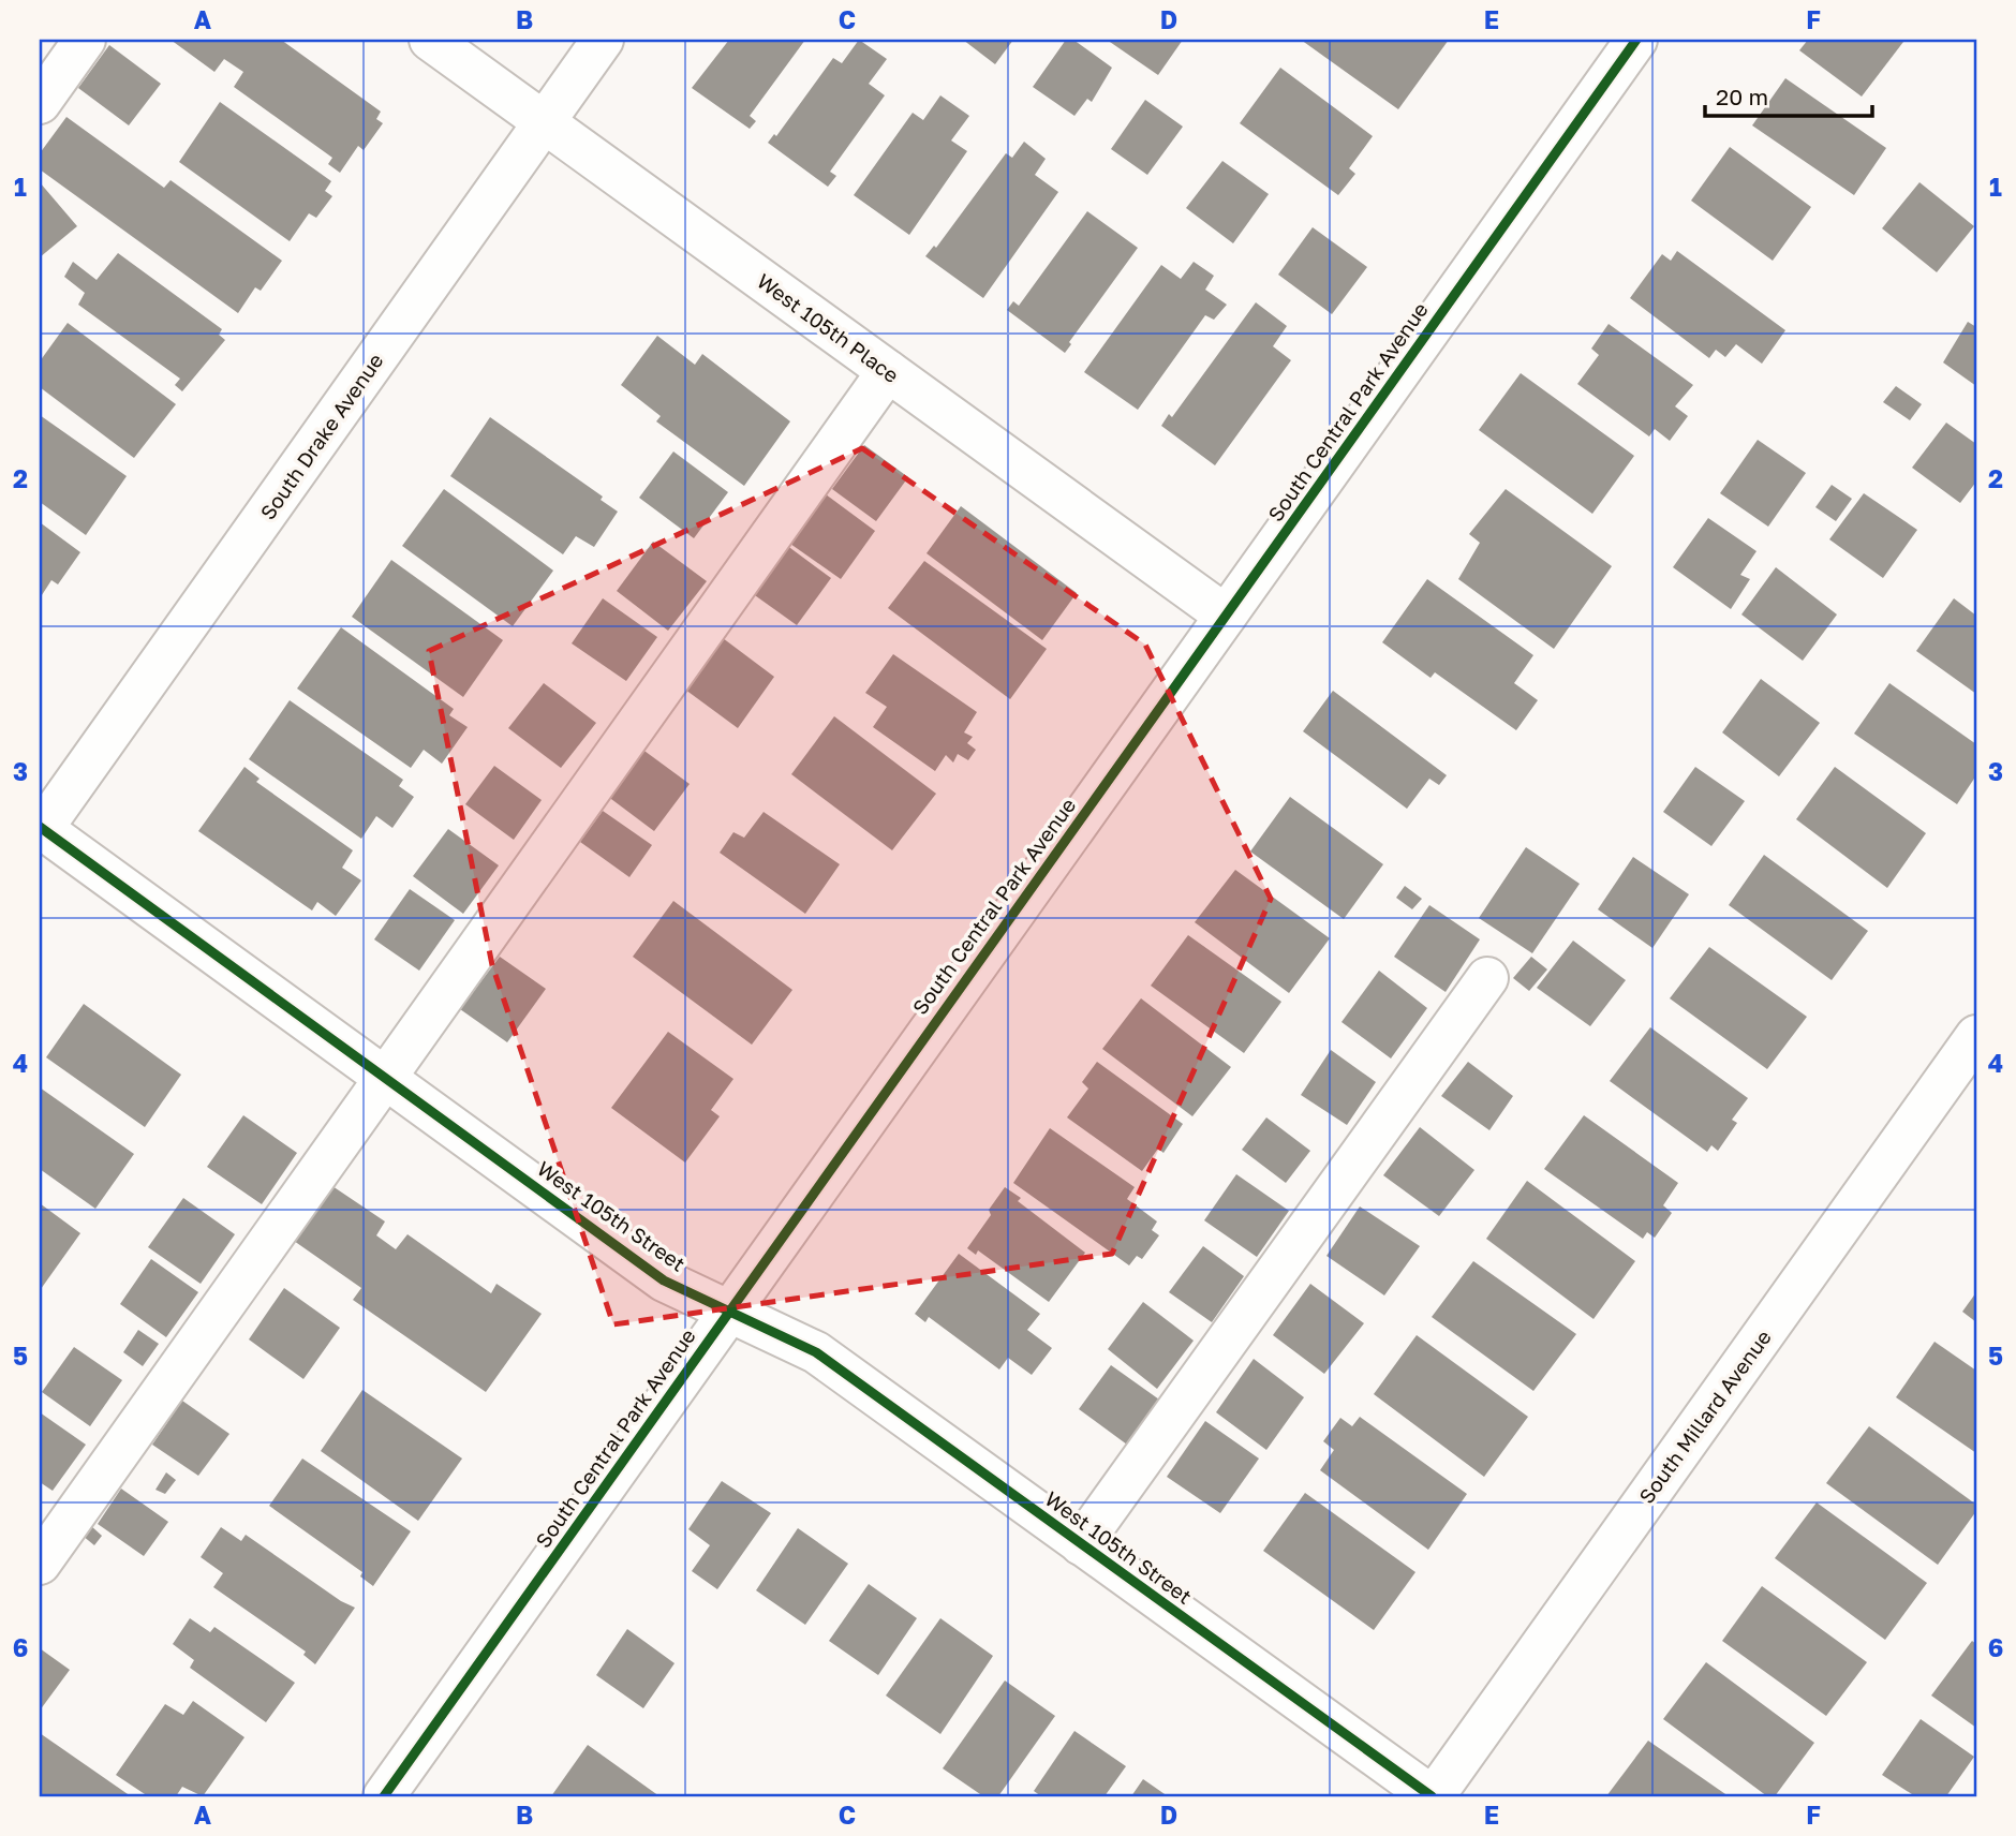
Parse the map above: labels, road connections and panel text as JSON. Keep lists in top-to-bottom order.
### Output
{
  "streets": {
    "street": [
      "West 105th Place",
      "South Central Park Avenue",
      "South Drake Avenue",
      "West 105th Street",
      "South Millard Avenue"
    ]
  },
  "crossings": [
    ["West 105th Place", "South Central Park Avenue"],
    ["West 105th Place", "South Drake Avenue"],
    ["South Central Park Avenue", "West 105th Street"],
    ["South Drake Avenue", "West 105th Street"],
    ["West 105th Street", "South Millard Avenue"]
  ],
  "scale_bar": "20 m",
  "grid": {
    "columns": [
      "A",
      "B",
      "C",
      "D",
      "E",
      "F"
    ],
    "rows": [
      "1",
      "2",
      "3",
      "4",
      "5",
      "6"
    ]
  }
}
